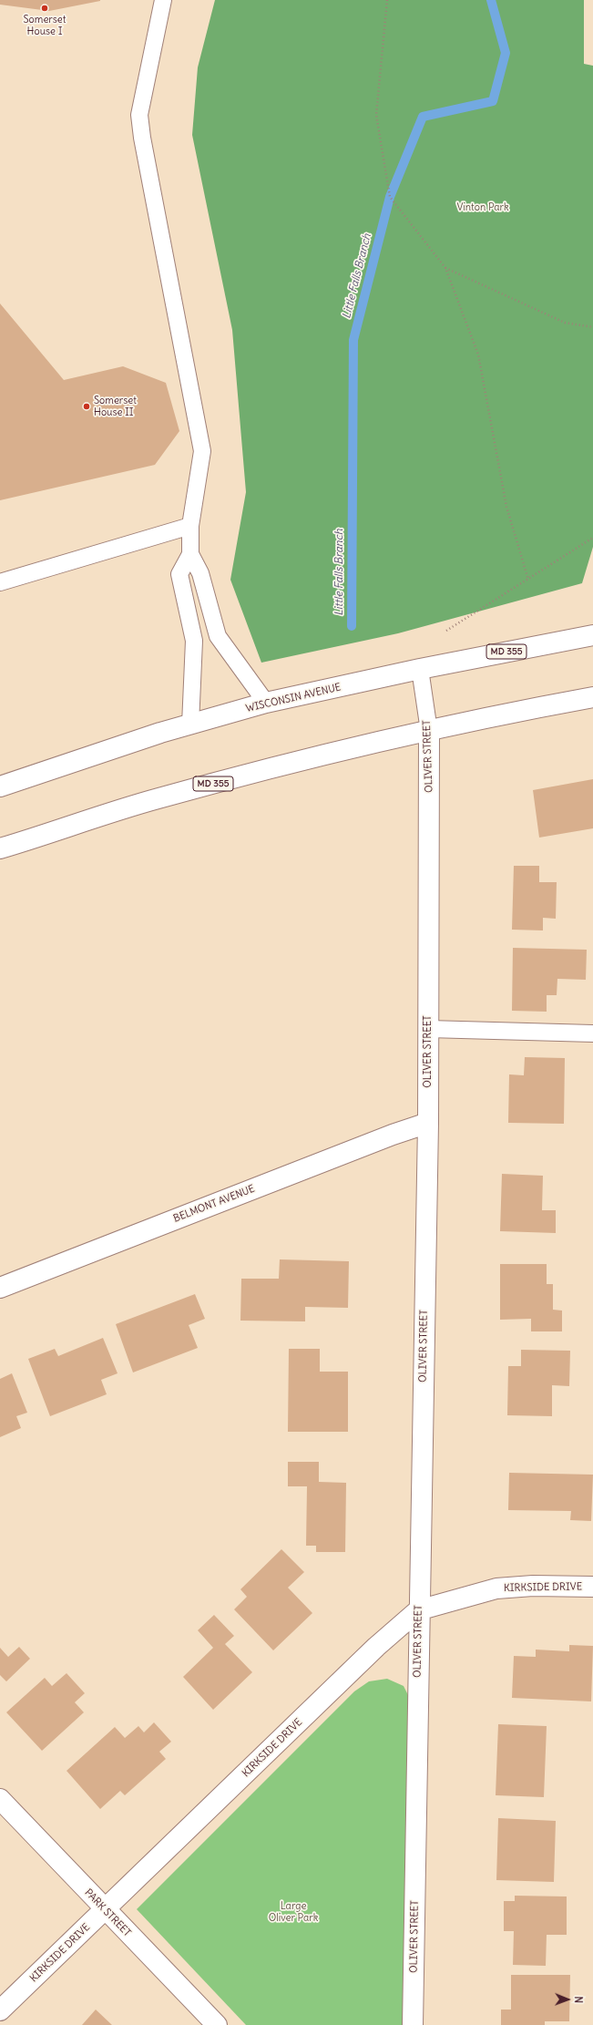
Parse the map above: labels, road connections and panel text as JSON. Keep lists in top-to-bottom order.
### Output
{
  "streets": {
    "street": [
      "MD 355",
      "WISCONSIN AVENUE",
      "OLIVER STREET",
      "BELMONT AVENUE",
      "KIRKSIDE DRIVE",
      "PARK STREET"
    ]
  },
  "crossings": [
    ["MD 355", "OLIVER STREET"],
    ["WISCONSIN AVENUE", "OLIVER STREET"],
    ["OLIVER STREET", "BELMONT AVENUE"],
    ["OLIVER STREET", "KIRKSIDE DRIVE"],
    ["KIRKSIDE DRIVE", "PARK STREET"]
  ],
  "water": ["Little Falls Branch"],
  "parks": ["Vinton Park", "Large Oliver Park"],
  "places": ["Somerset House I", "Somerset House II"],
  "north": "right"
}
